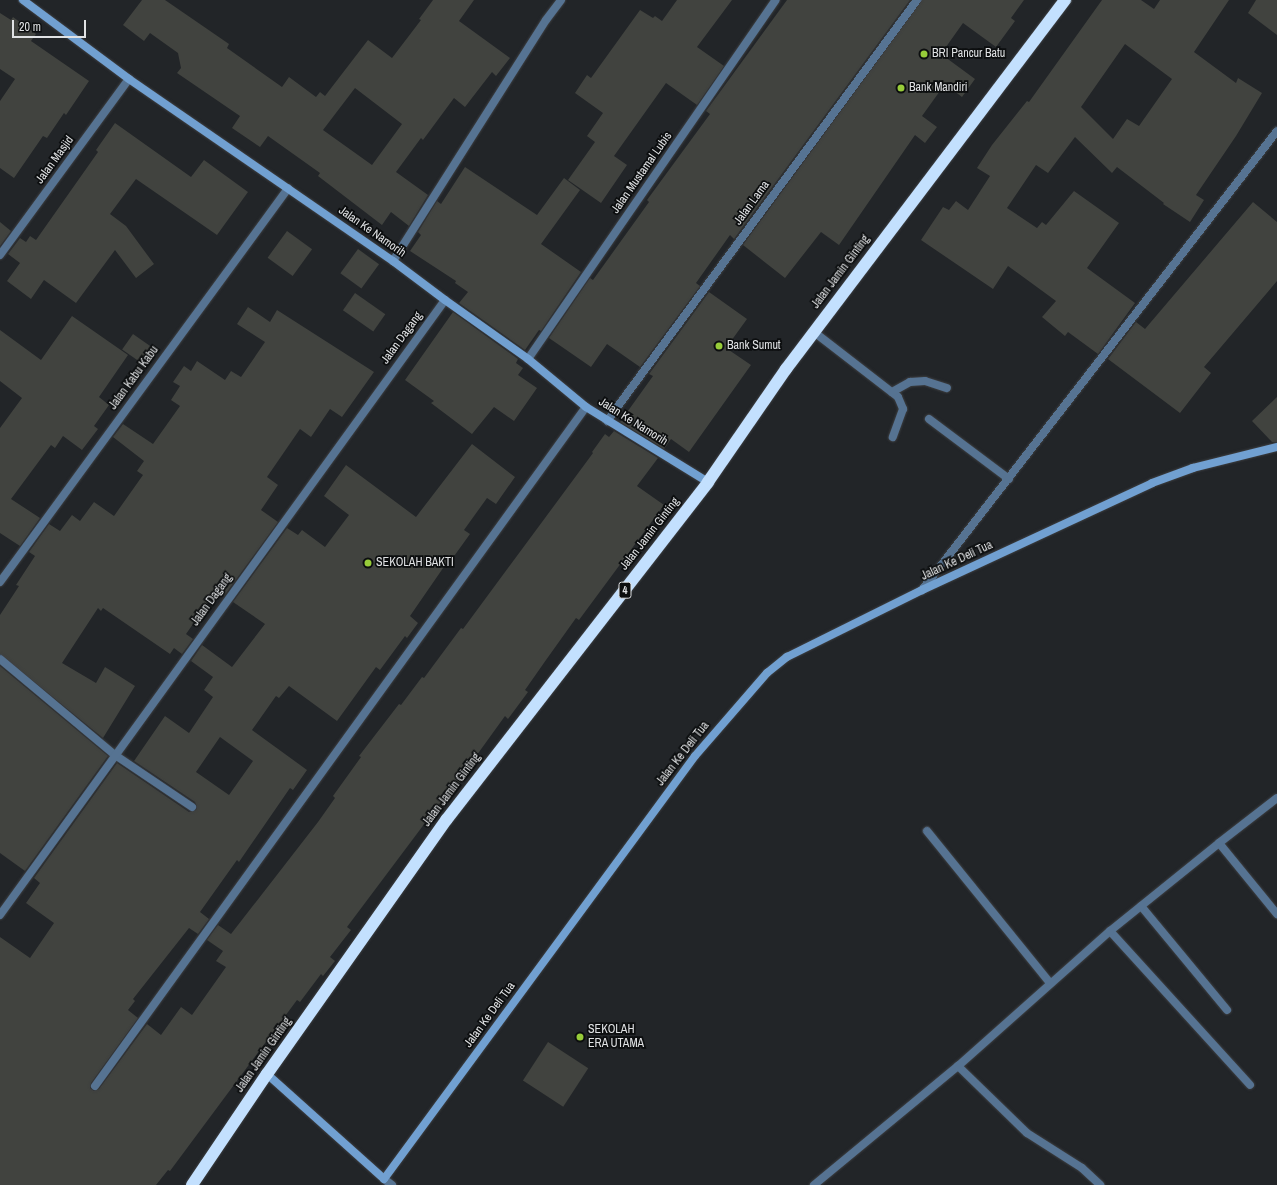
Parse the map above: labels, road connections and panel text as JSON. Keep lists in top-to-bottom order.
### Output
{
  "streets": {
    "highway": ["Jalan Jamin Ginting", "4"],
    "main road": ["Jalan Ke Namorih", "Jalan Ke Deli Tua"],
    "street": [
      "Jalan Masjid",
      "Jalan Mustamal Lubis",
      "Jalan Lama",
      "Jalan Dagang",
      "Jalan Kabu Kabu"
    ]
  },
  "crossings": [
    ["Jalan Masjid", "Jalan Ke Namorih"],
    ["Jalan Mustamal Lubis", "Jalan Ke Namorih"],
    ["Jalan Lama", "Jalan Ke Namorih"],
    ["Jalan Ke Namorih", "Jalan Jamin Ginting"],
    ["Jalan Ke Namorih", "Jalan Dagang"],
    ["Jalan Ke Namorih", "Jalan Kabu Kabu"]
  ],
  "places": [
    "BRI Pancur Batu",
    "Bank Mandiri",
    "Bank Sumut",
    "SEKOLAH BAKTI",
    "SEKOLAH ERA UTAMA"
  ],
  "scale_bar": "20 m"
}
